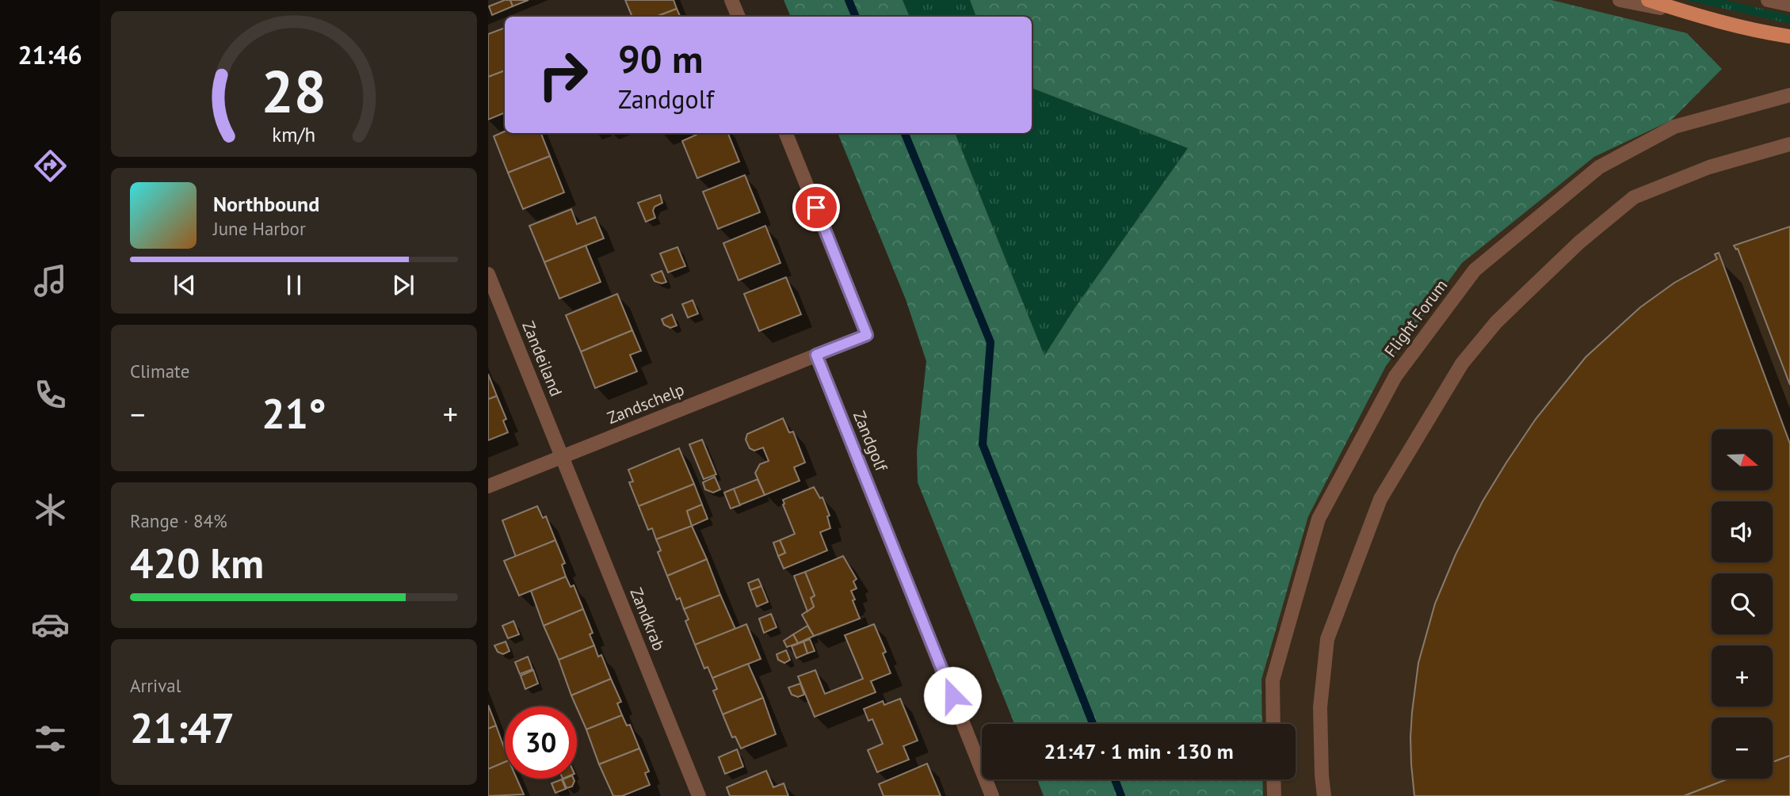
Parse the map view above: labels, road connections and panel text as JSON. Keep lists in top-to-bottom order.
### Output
{
  "streets": {
    "street": [
      "Flight Forum",
      "Zandeiland",
      "Zandschelp",
      "Zandgolf",
      "Zandkrab"
    ]
  },
  "crossings": [
    ["Zandeiland", "Zandschelp"],
    ["Zandeiland", "Zandkrab"],
    ["Zandschelp", "Zandgolf"],
    ["Zandschelp", "Zandkrab"]
  ],
  "north": "right",
  "page": {
    "tabs": "21:46",
    "turn": ["90 m", "Zandgolf"],
    "song": ["Northbound", "June Harbor"],
    "tile": [
      "Climate",
      ["Range · 84%", "420 km"],
      ["Arrival", "21:47"]
    ],
    "heat": ["−", "21°", "+"],
    "map_buttons": ["+", "−"],
    "limit": "30",
    "trip": "21:47 · 1 min · 130 m",
    "gauge": ["28", "km/h"]
  }
}
